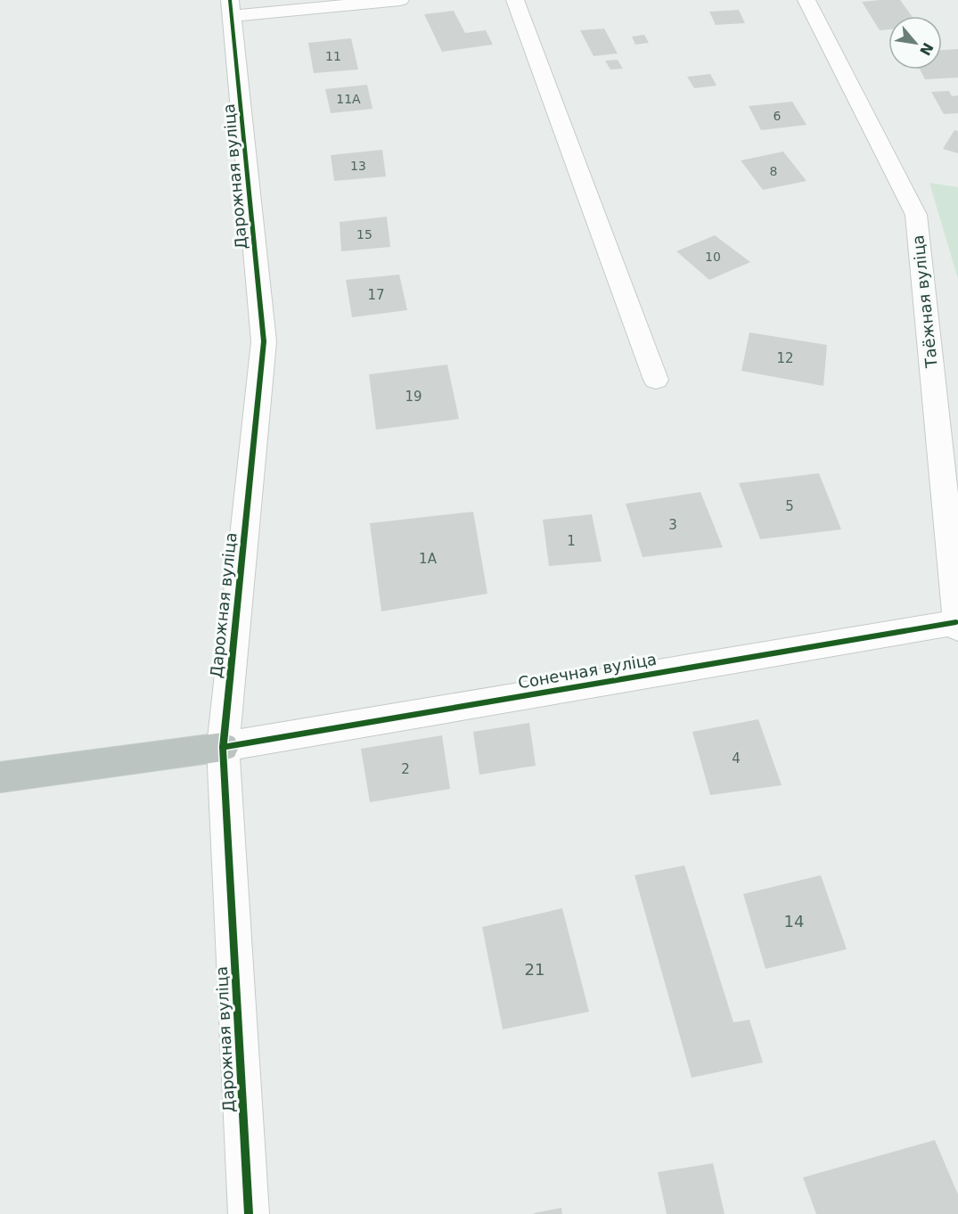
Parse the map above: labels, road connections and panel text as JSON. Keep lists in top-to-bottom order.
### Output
{
  "streets": {
    "street": ["Дарожная вуліца", "Таёжная вуліца", "Сонечная вуліца"]
  },
  "crossings": [
    ["Дарожная вуліца", "Сонечная вуліца"],
    ["Таёжная вуліца", "Сонечная вуліца"]
  ],
  "house_numbers": [
    "11",
    "11А",
    "6",
    "13",
    "8",
    "15",
    "10",
    "17",
    "12",
    "19",
    "5",
    "3",
    "1",
    "1А",
    "4",
    "2",
    "14",
    "21"
  ],
  "north": "bottom right"
}
